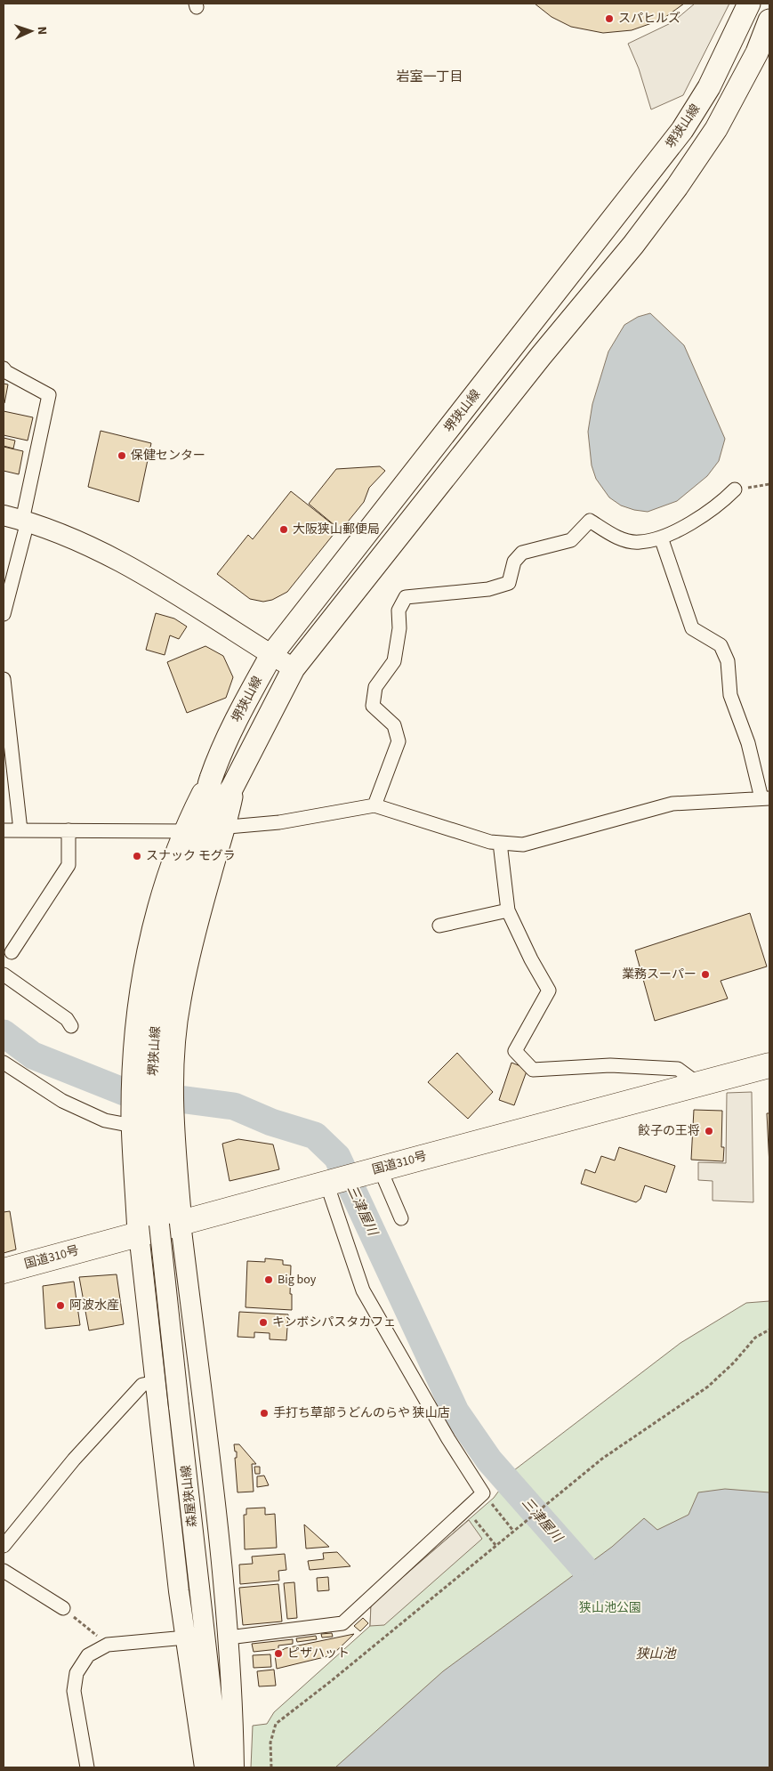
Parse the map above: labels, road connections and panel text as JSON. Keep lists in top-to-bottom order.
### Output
{
  "streets": {
    "highway": ["国道310号"],
    "main road": ["堺狭山線", "森屋狭山線"]
  },
  "crossings": [
    ["堺狭山線", "国道310号"],
    ["堺狭山線", "森屋狭山線"],
    ["国道310号", "森屋狭山線"]
  ],
  "districts": ["岩室一丁目"],
  "water": ["三津屋川", "狭山池"],
  "parks": ["狭山池公園"],
  "places": [
    "スパヒルズ",
    "保健センター",
    "大阪狭山郵便局",
    "スナック モグラ",
    "業務スーパー",
    "餃子の王将",
    "Big boy",
    "阿波水産",
    "キンボシパスタカフェ",
    "手打ち草部うどんのらや 狭山店",
    "ピザハット"
  ],
  "north": "right"
}
